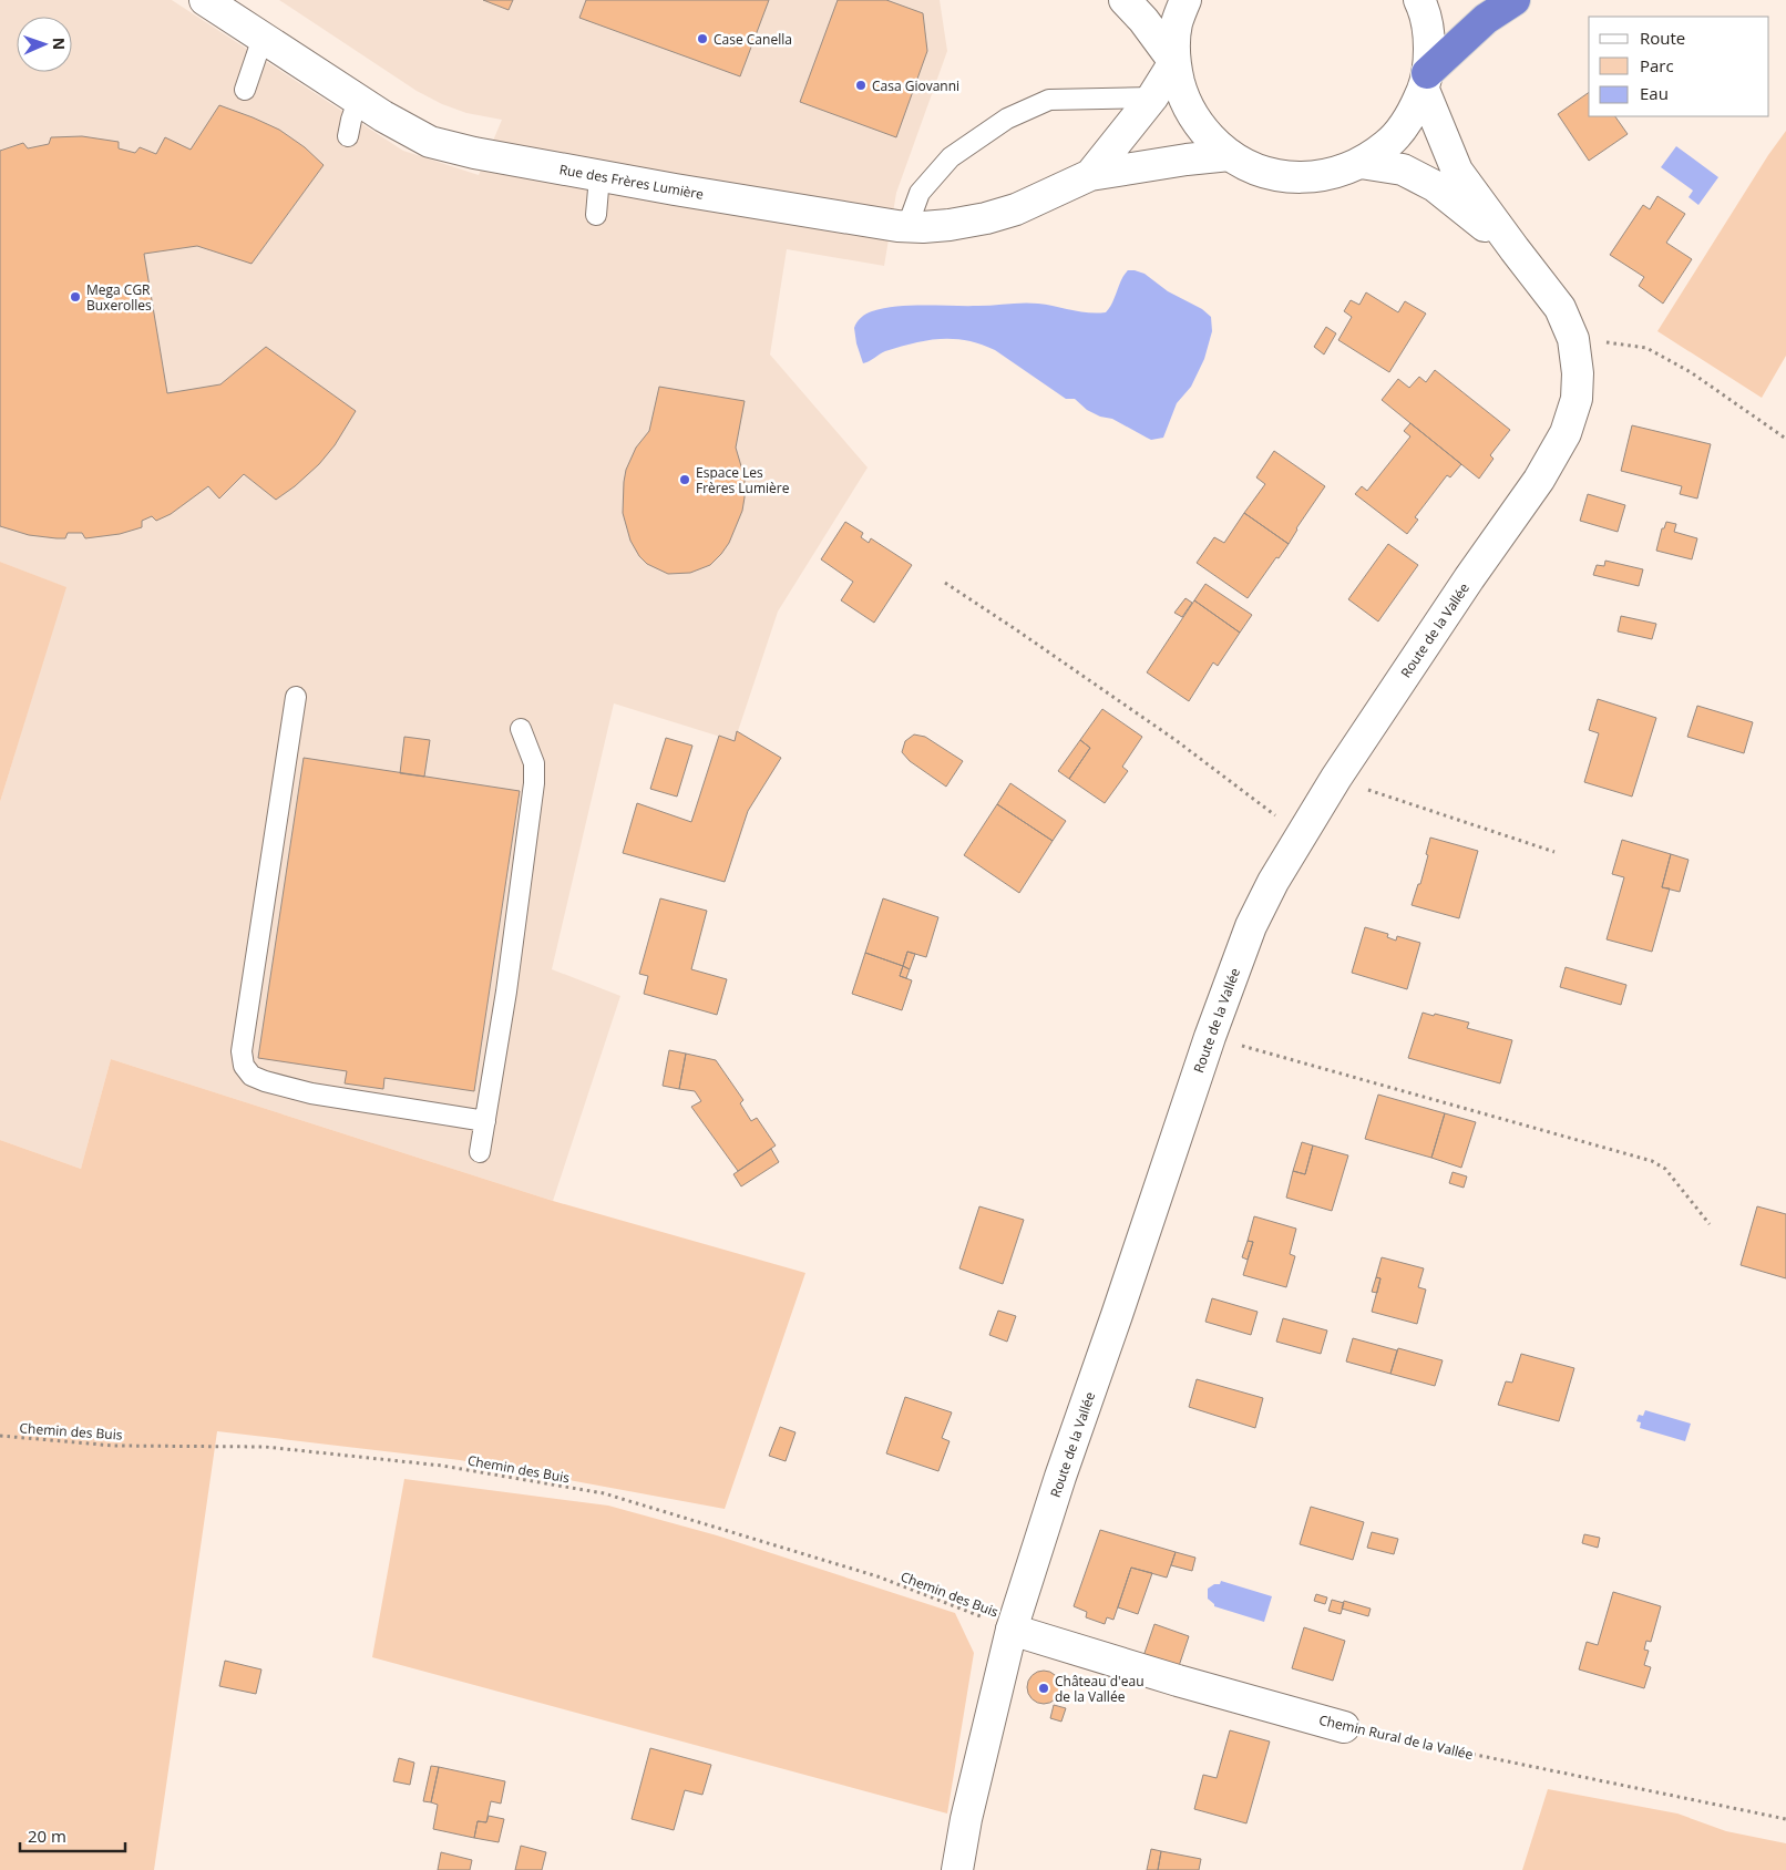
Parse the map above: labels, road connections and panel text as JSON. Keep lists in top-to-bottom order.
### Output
{
  "streets": {
    "street": ["Rue des Frères Lumière", "Route de la Vallée", "Chemin Rural de la Vallée"],
    "path": ["Chemin des Buis"]
  },
  "crossings": [
    ["Route de la Vallée", "Chemin des Buis"],
    ["Route de la Vallée", "Chemin Rural de la Vallée"],
    ["Chemin des Buis", "Chemin Rural de la Vallée"]
  ],
  "places": [
    "Case Canella",
    "Casa Giovanni",
    "Mega CGR Buxerolles",
    "Espace Les Frères Lumière",
    "Château d'eau de la Vallée"
  ],
  "legend": ["Route", "Parc", "Eau"],
  "scale_bar": "20 m",
  "north": "right"
}
